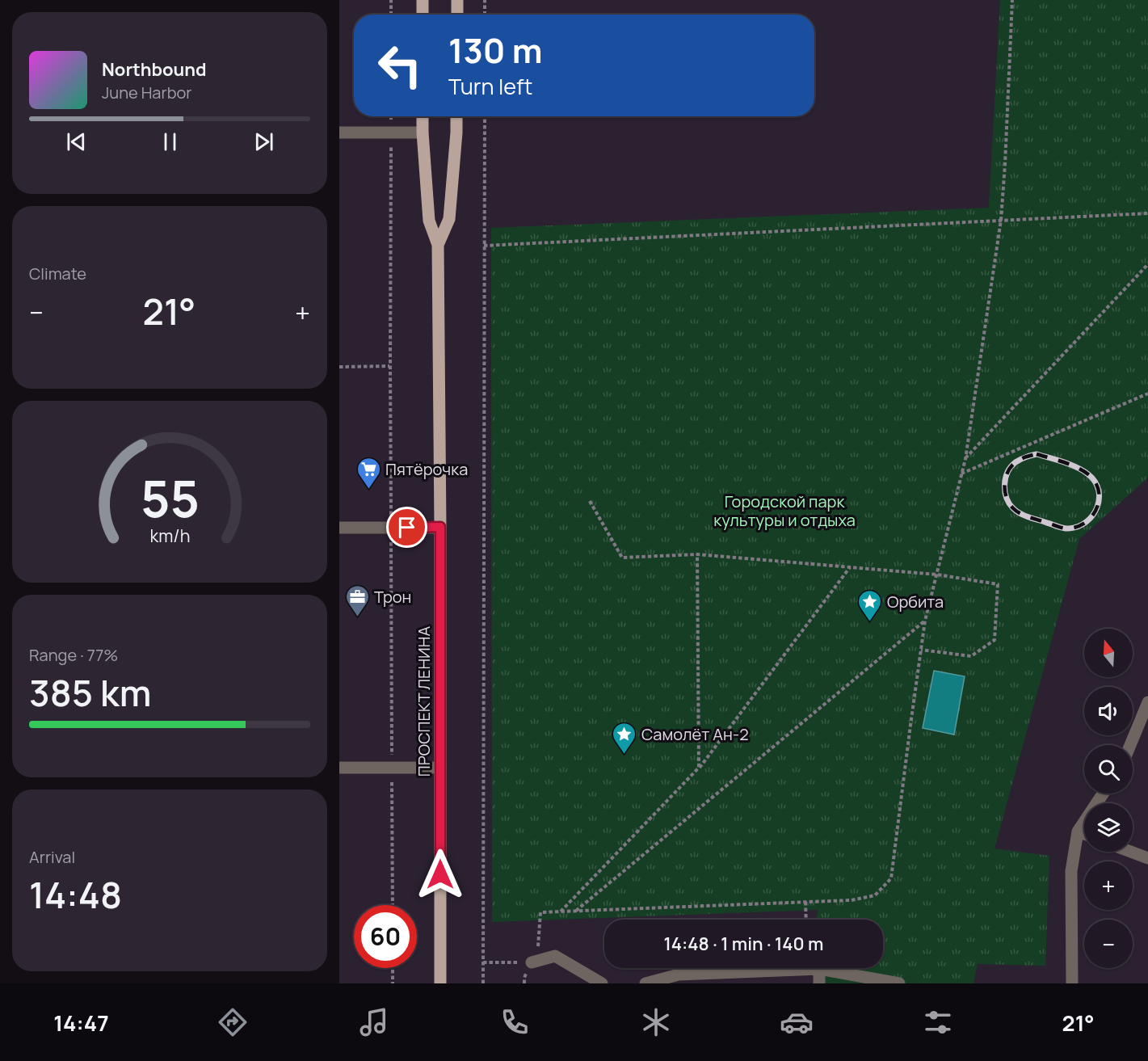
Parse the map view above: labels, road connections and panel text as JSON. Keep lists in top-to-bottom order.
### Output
{
  "streets": {
    "main road": ["ПРОСПЕКТ ЛЕНИНА"]
  },
  "parks": ["Городской парк культуры и отдыха"],
  "places": {
    "supermarket": ["Пятёрочка"],
    "office": ["Трон"],
    "place": ["Орбита", "Самолёт Ан-2"]
  },
  "north": "top",
  "page": {
    "turn": ["130 m", "Turn left"],
    "song": ["Northbound", "June Harbor"],
    "tile": [
      "Climate",
      ["Range · 77%", "385 km"],
      ["Arrival", "14:48"]
    ],
    "heat": ["−", "21°", "+"],
    "map_buttons": ["+", "−"],
    "limit": "60",
    "trip": "14:48 · 1 min · 140 m",
    "tabs": ["14:47", "21°"],
    "gauge": ["55", "km/h"]
  }
}
